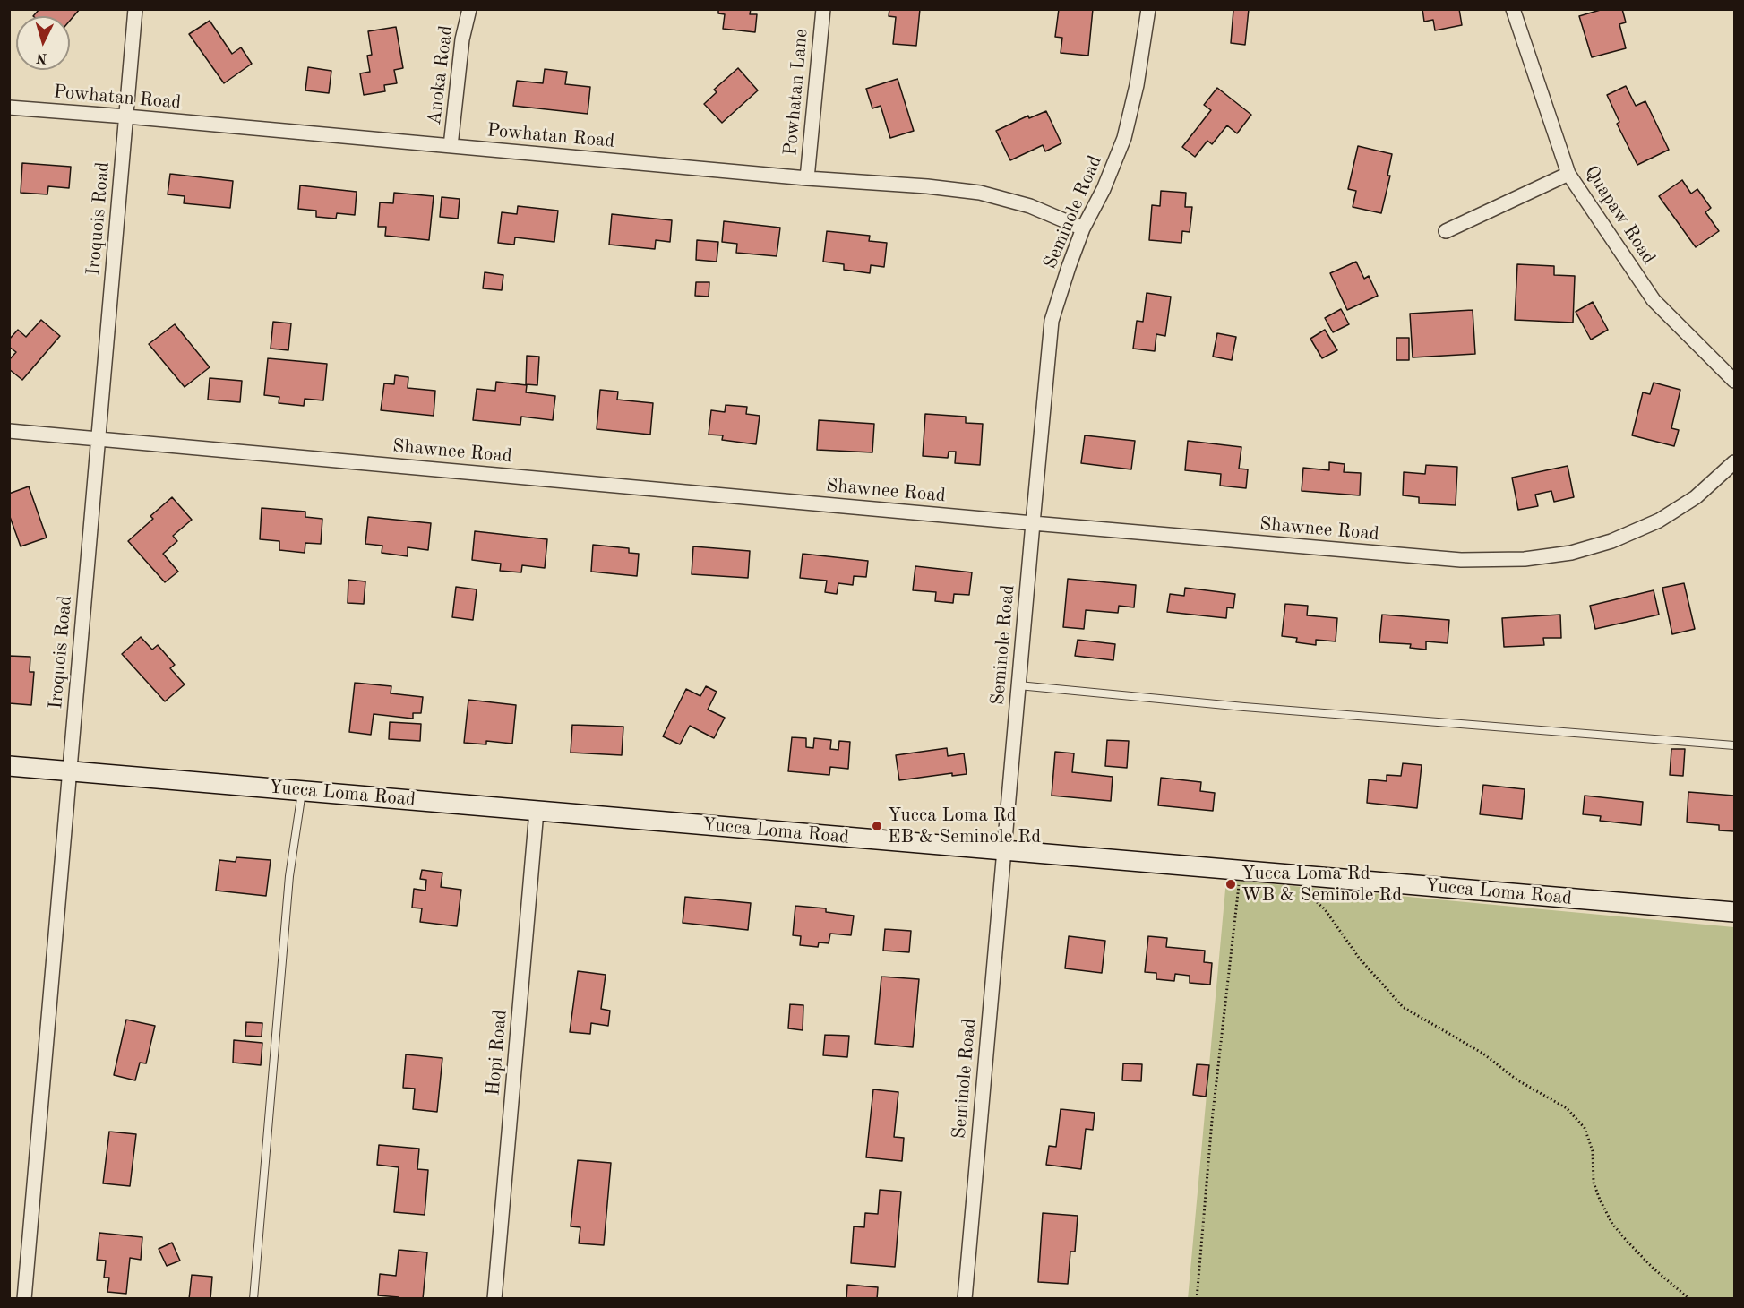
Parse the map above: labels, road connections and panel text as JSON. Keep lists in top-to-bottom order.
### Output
{
  "streets": {
    "main road": ["Yucca Loma Road"],
    "street": [
      "Anoka Road",
      "Powhatan Lane",
      "Powhatan Road",
      "Seminole Road",
      "Quapaw Road",
      "Iroquois Road",
      "Shawnee Road",
      "Hopi Road"
    ]
  },
  "crossings": [
    ["Anoka Road", "Powhatan Road"],
    ["Powhatan Lane", "Powhatan Road"],
    ["Powhatan Road", "Seminole Road"],
    ["Powhatan Road", "Iroquois Road"],
    ["Seminole Road", "Shawnee Road"],
    ["Seminole Road", "Yucca Loma Road"],
    ["Iroquois Road", "Shawnee Road"],
    ["Iroquois Road", "Yucca Loma Road"],
    ["Yucca Loma Road", "Hopi Road"]
  ],
  "places": ["Yucca Loma Rd EB & Seminole Rd", "Yucca Loma Rd WB & Seminole Rd"],
  "north": "bottom"
}
